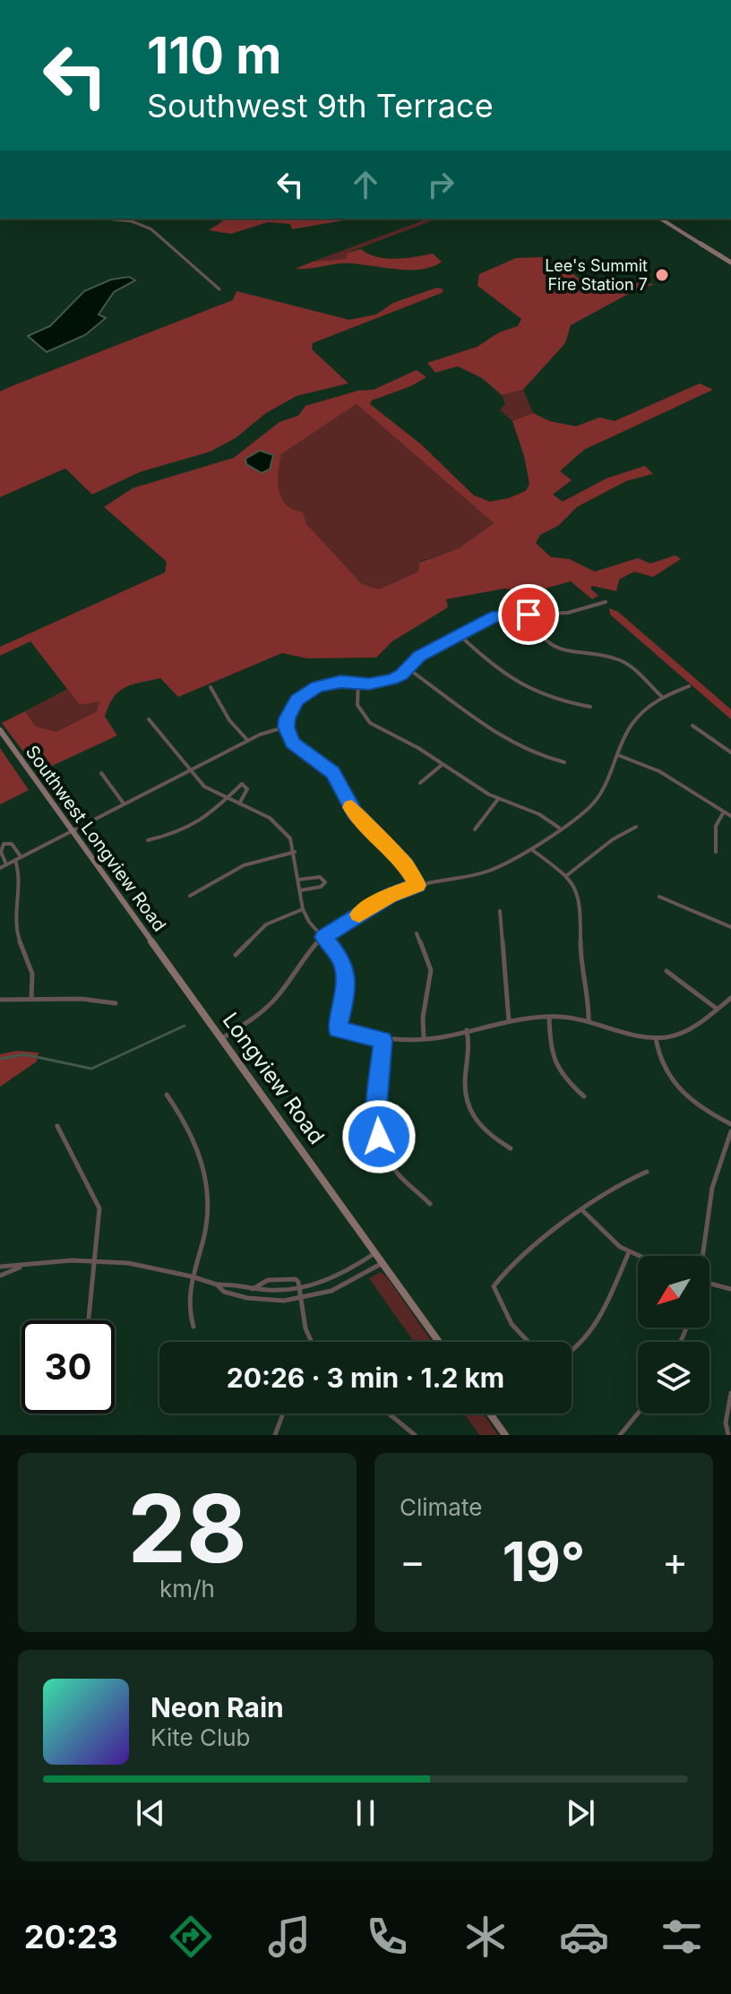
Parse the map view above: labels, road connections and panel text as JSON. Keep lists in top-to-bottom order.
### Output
{
  "streets": {
    "street": ["Southwest Longview Road", "Longview Road"]
  },
  "crossings": [
    ["Southwest Longview Road", "Longview Road"]
  ],
  "places": ["Lee's Summit Fire Station 7"],
  "north": "bottom left",
  "page": {
    "turn": ["110 m", "Southwest 9th Terrace"],
    "limit": "30",
    "trip": "20:26 · 3 min · 1.2 km",
    "tile": [
      ["28", "km/h"],
      "Climate"
    ],
    "heat": ["−", "19°", "+"],
    "song": ["Neon Rain", "Kite Club"],
    "tabs": "20:23"
  }
}
